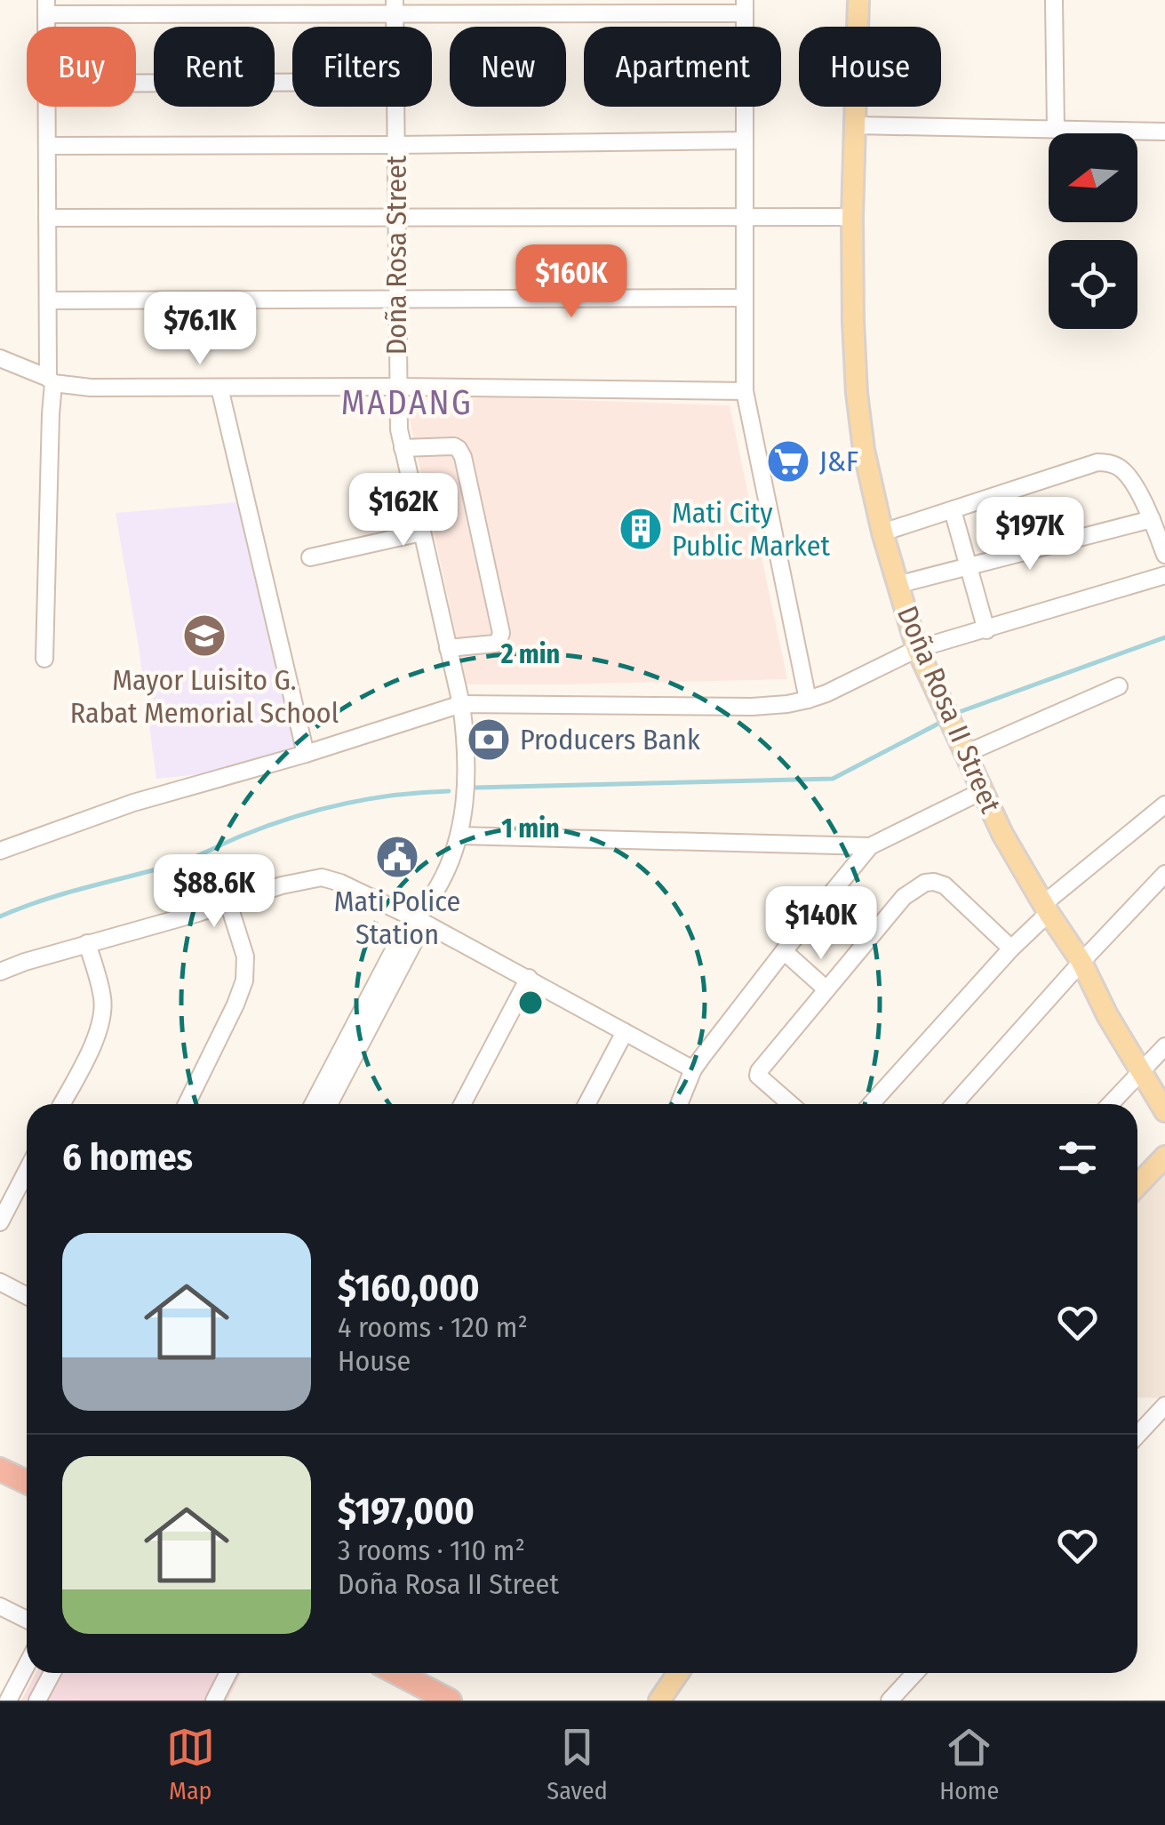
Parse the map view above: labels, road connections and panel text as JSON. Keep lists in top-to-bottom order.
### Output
{
  "streets": {
    "main road": ["Doña Rosa II Street"],
    "street": ["Doña Rosa Street"]
  },
  "districts": ["MADANG"],
  "places": {
    "supermarket": ["J&F"],
    "building": ["Mati City Public Market"],
    "school or university": ["Mayor Luisito G. Rabat Memorial School"],
    "bank": ["Producers Bank"],
    "public building": ["Mati Police Station"]
  },
  "north": "left",
  "page": {
    "chip": [
      "Buy",
      "Rent",
      "Filters",
      "New",
      "Apartment",
      "House"
    ],
    "price": [
      "$160K",
      "$76.1K",
      "$162K",
      "$197K",
      "$88.6K",
      "$140K"
    ],
    "heading": "6 homes",
    "list": [
      {
        "name": "$160,000",
        "note": "4 rooms · 120 m² · House"
      },
      {
        "name": "$197,000",
        "note": "3 rooms · 110 m² · Doña Rosa II Street"
      }
    ],
    "tabs": ["Map", "Saved", "Home"]
  },
  "rings": ["2 min", "1 min"]
}
